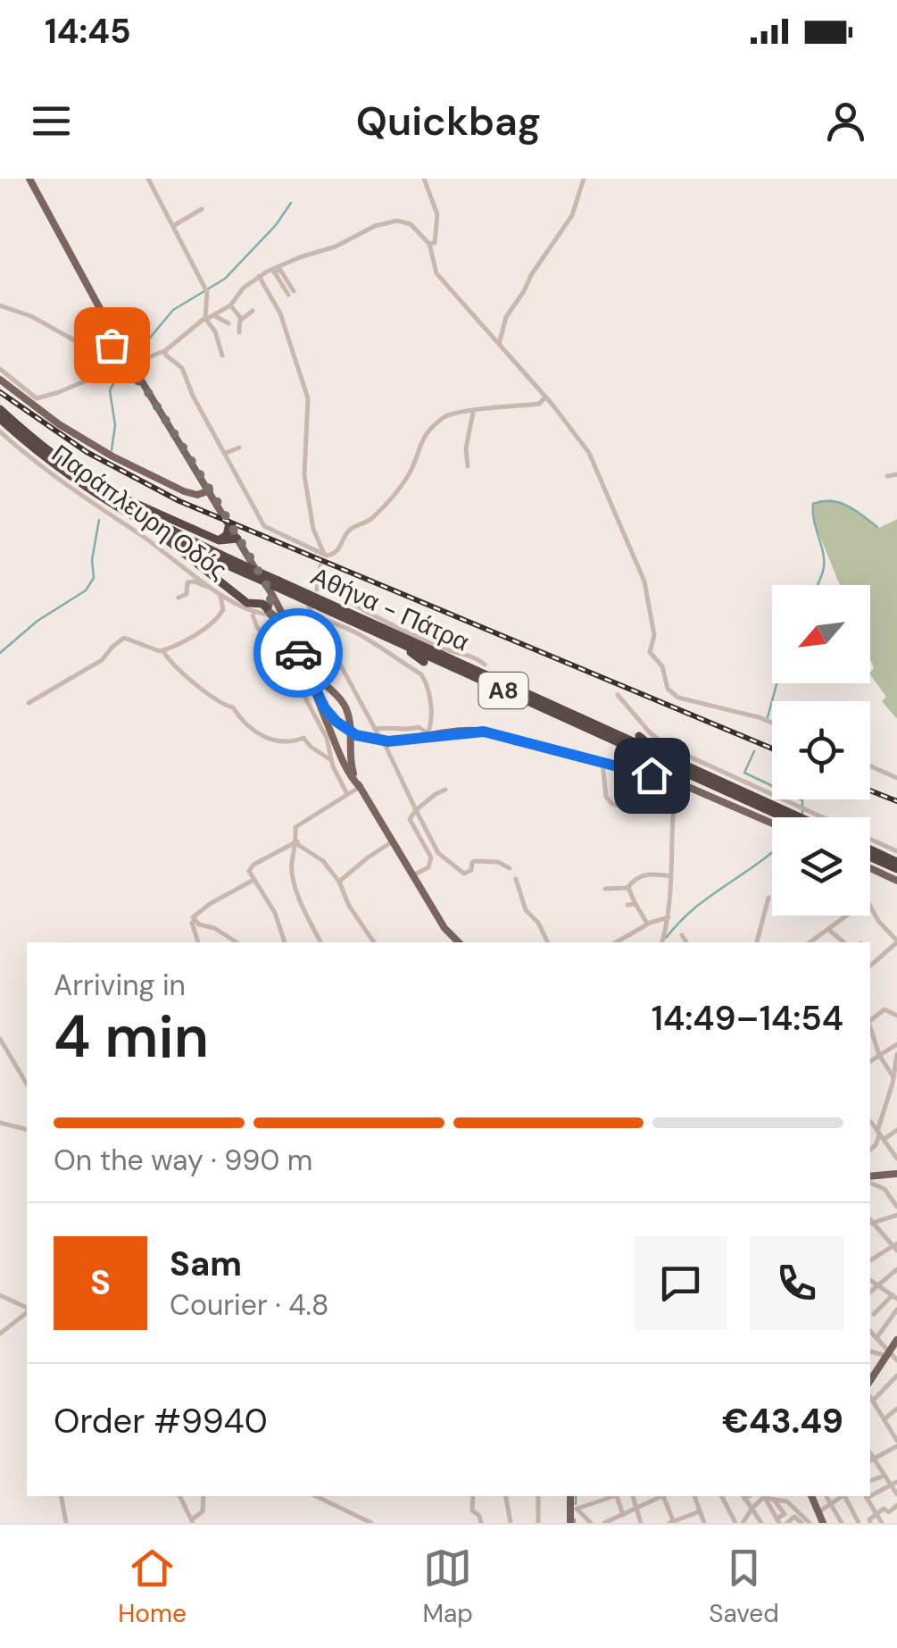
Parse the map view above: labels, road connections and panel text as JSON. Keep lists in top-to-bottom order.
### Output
{
  "streets": {
    "highway": ["Αθήνα - Πάτρα", "Α8"],
    "main road": ["Παράπλευρη Οδός"]
  },
  "north": "bottom left",
  "page": {
    "status": "14:45",
    "header": "Quickbag",
    "heading": ["4 min", "Arriving in", "14:49–14:54"],
    "panel": [
      "Sam",
      "Courier · 4.8",
      "Order #9940",
      "€43.49"
    ],
    "bar": "On the way · 990 m",
    "round": "S",
    "tabs": ["Home", "Map", "Saved"]
  }
}
